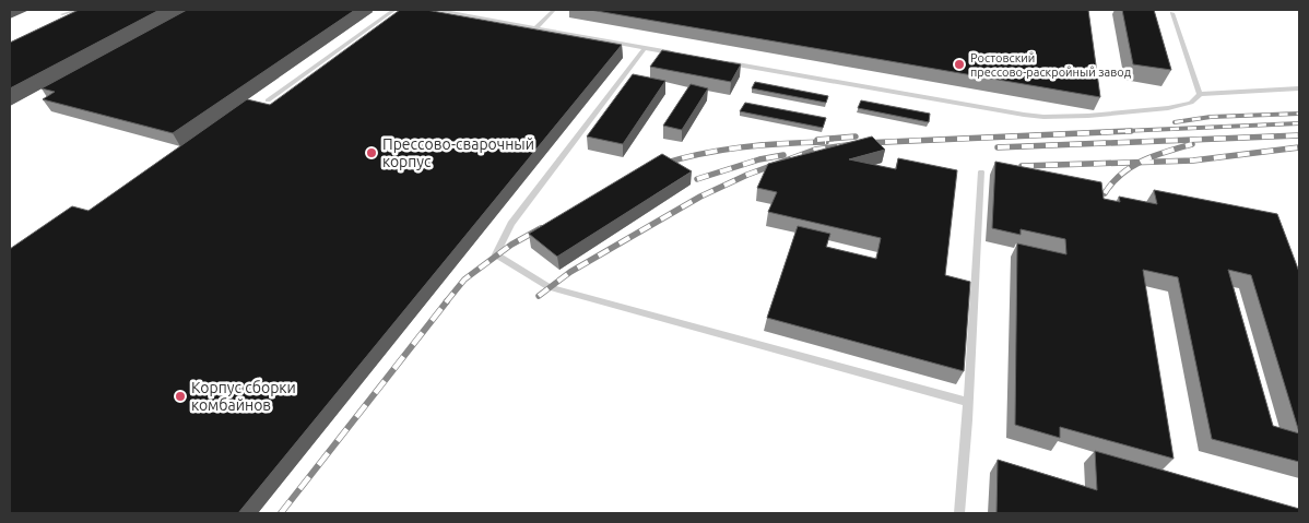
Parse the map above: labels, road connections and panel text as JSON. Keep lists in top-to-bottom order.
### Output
{
  "places": ["Ростовский прессово-раскройный завод", "Прессово-сварочный корпус", "Корпус сборки комбайнов"]
}
